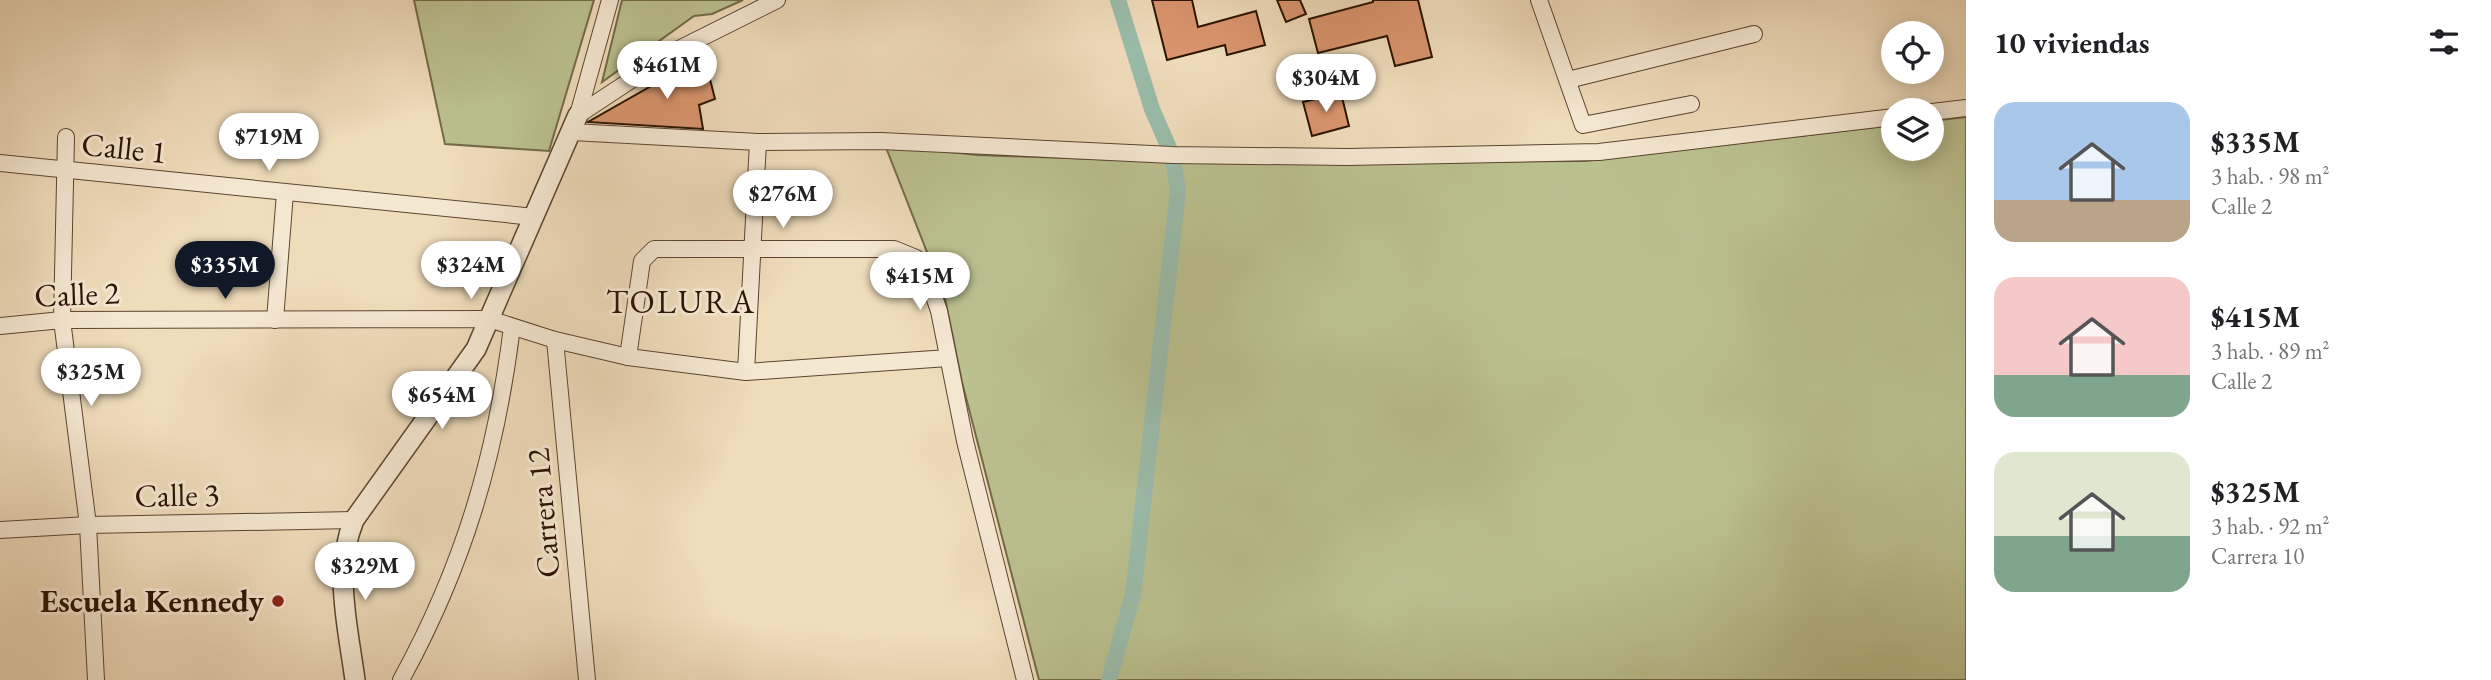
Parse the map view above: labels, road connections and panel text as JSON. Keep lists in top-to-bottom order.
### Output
{
  "streets": {
    "street": [
      "Calle 1",
      "Calle 2",
      "Calle 3",
      "Carrera 12"
    ]
  },
  "crossings": [
    ["Calle 2", "Carrera 12"]
  ],
  "districts": ["TOLURA"],
  "places": ["Escuela Kennedy"],
  "page": {
    "heading": "10 viviendas",
    "price": [
      "$461M",
      "$304M",
      "$719M",
      "$276M",
      "$335M",
      "$324M",
      "$415M",
      "$325M",
      "$654M",
      "$329M"
    ],
    "list": [
      {
        "name": "$335M",
        "note": "3 hab. · 98 m² · Calle 2"
      },
      {
        "name": "$415M",
        "note": "3 hab. · 89 m² · Calle 2"
      },
      {
        "name": "$325M",
        "note": "3 hab. · 92 m² · Carrera 10"
      }
    ]
  }
}
